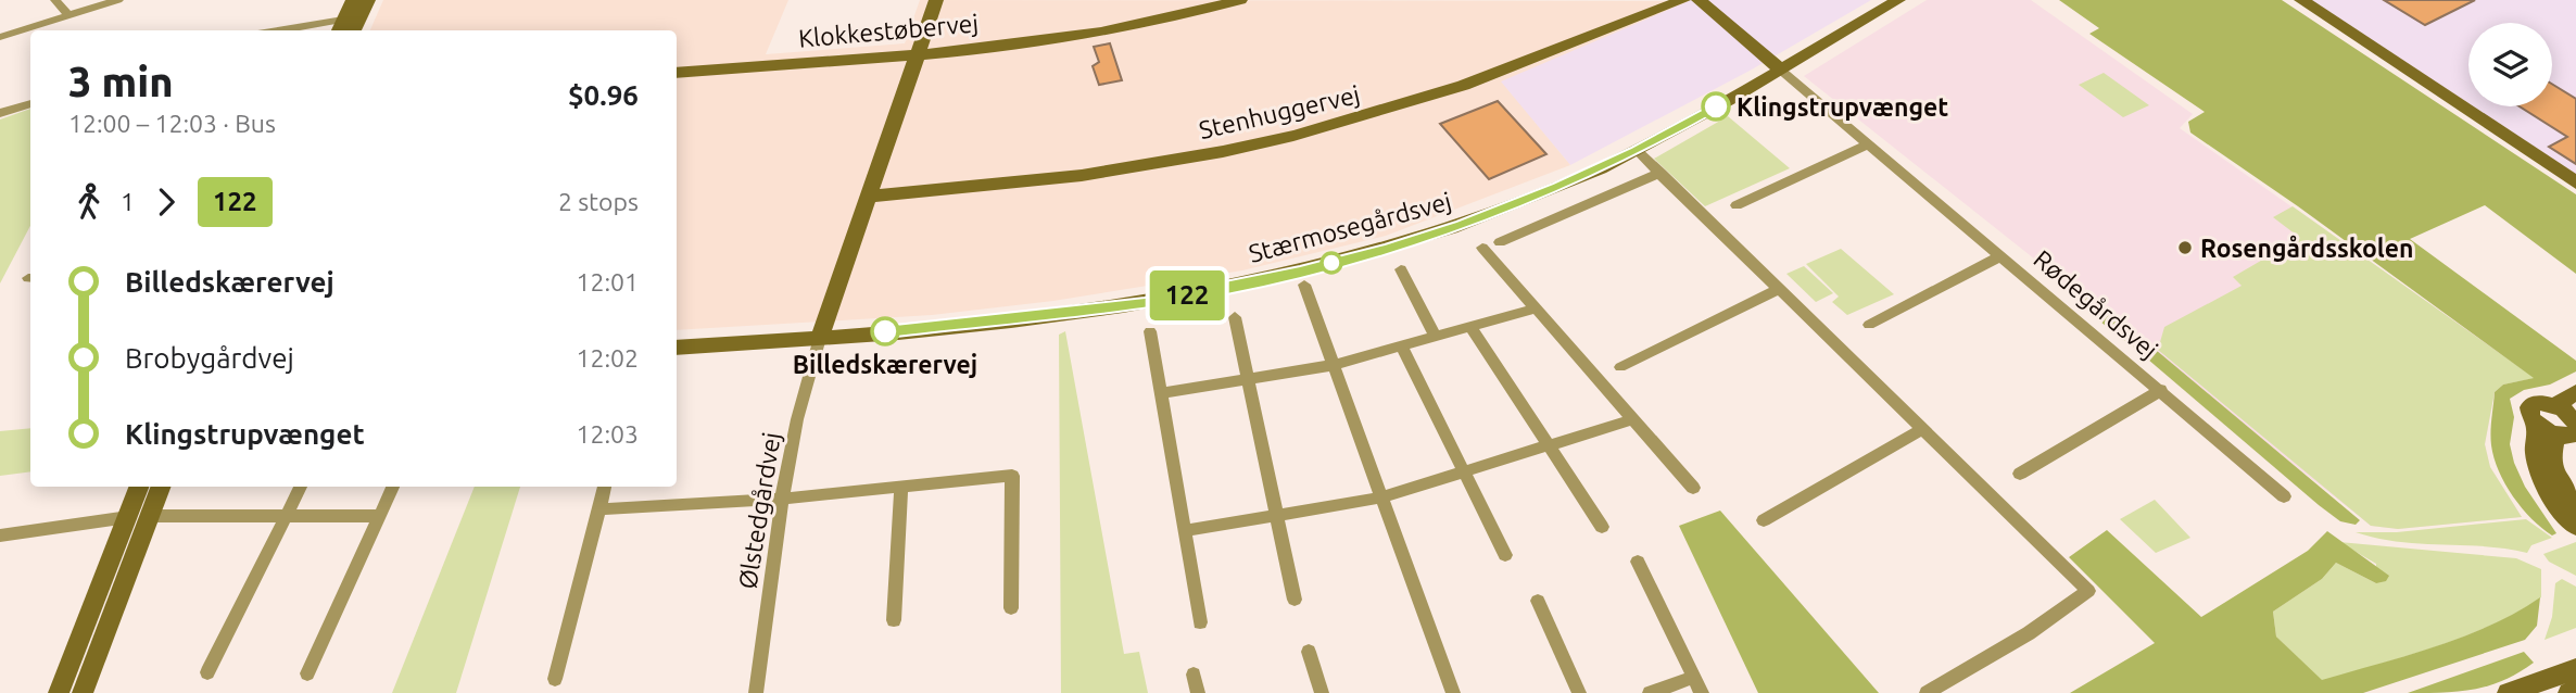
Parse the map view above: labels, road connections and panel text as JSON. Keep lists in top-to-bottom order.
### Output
{
  "streets": {
    "street": [
      "Klokkestøbervej",
      "Stenhuggervej",
      "Stærmosegårdsvej",
      "Rødegårdsvej",
      "Ølstedgårdvej"
    ]
  },
  "crossings": [
    ["Stærmosegårdsvej", "Rødegårdsvej"],
    ["Stærmosegårdsvej", "Ølstedgårdvej"]
  ],
  "places": ["Klingstrupvænget", "Rosengårdsskolen", "Billedskærervej"],
  "lines": ["bus line 122"],
  "page": {
    "on_map": "122",
    "heading": ["3 min", "12:00 – 12:03 · Bus", "$0.96"],
    "legs": ["1", "122", "2 stops"],
    "list": [
      {
        "name": "Billedskærervej",
        "value": "12:01"
      },
      {
        "name": "Brobygårdvej",
        "value": "12:02"
      },
      {
        "name": "Klingstrupvænget",
        "value": "12:03"
      }
    ]
  }
}
